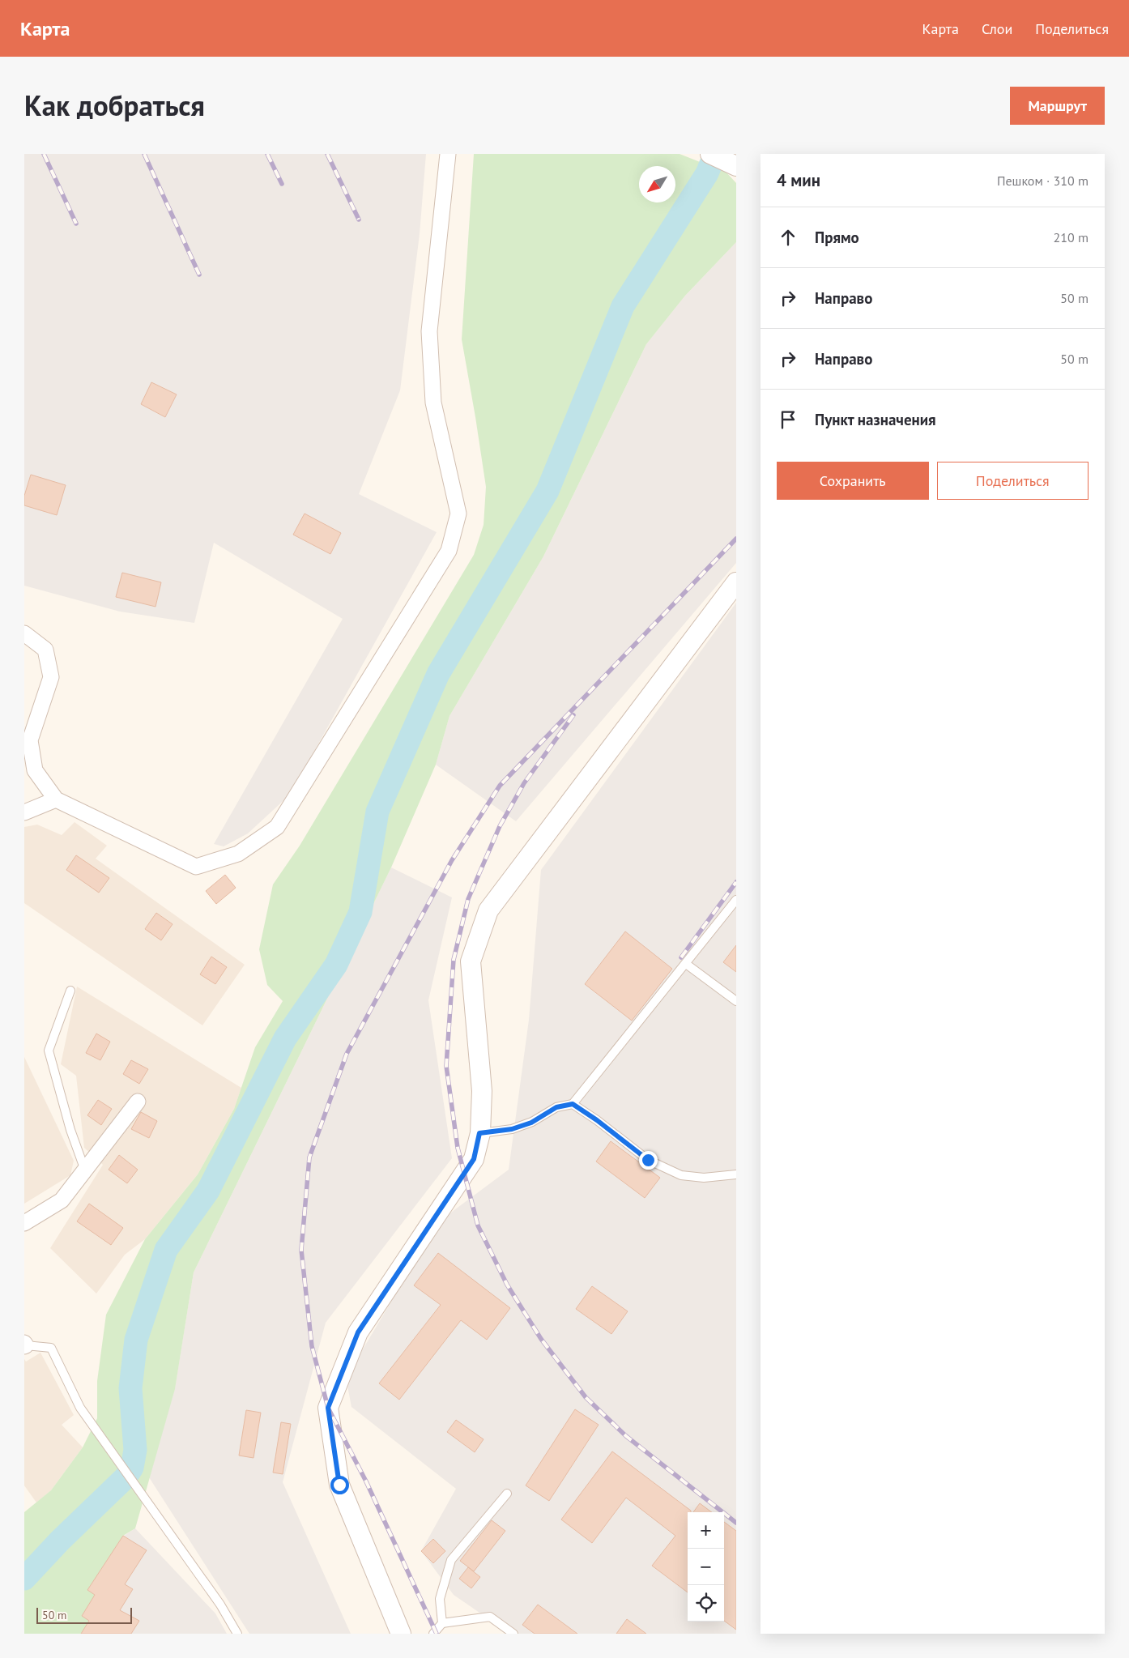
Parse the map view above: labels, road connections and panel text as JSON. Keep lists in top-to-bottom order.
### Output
{
  "scale_bar": "50 m",
  "north": "bottom left",
  "page": {
    "header": "Карта",
    "nav": ["Карта", "Слои", "Поделиться"],
    "title": "Как добраться",
    "buttons": [
      "Маршрут",
      ["Сохранить", "Поделиться"]
    ],
    "heading": ["4 мин", "Пешком · 310 m"],
    "list": [
      ["Прямо", "210 m"],
      ["Направо", "50 m"],
      ["Направо", "50 m"],
      "Пункт назначения"
    ],
    "map_buttons": ["+", "−"],
    "scale": "50 m"
  }
}
